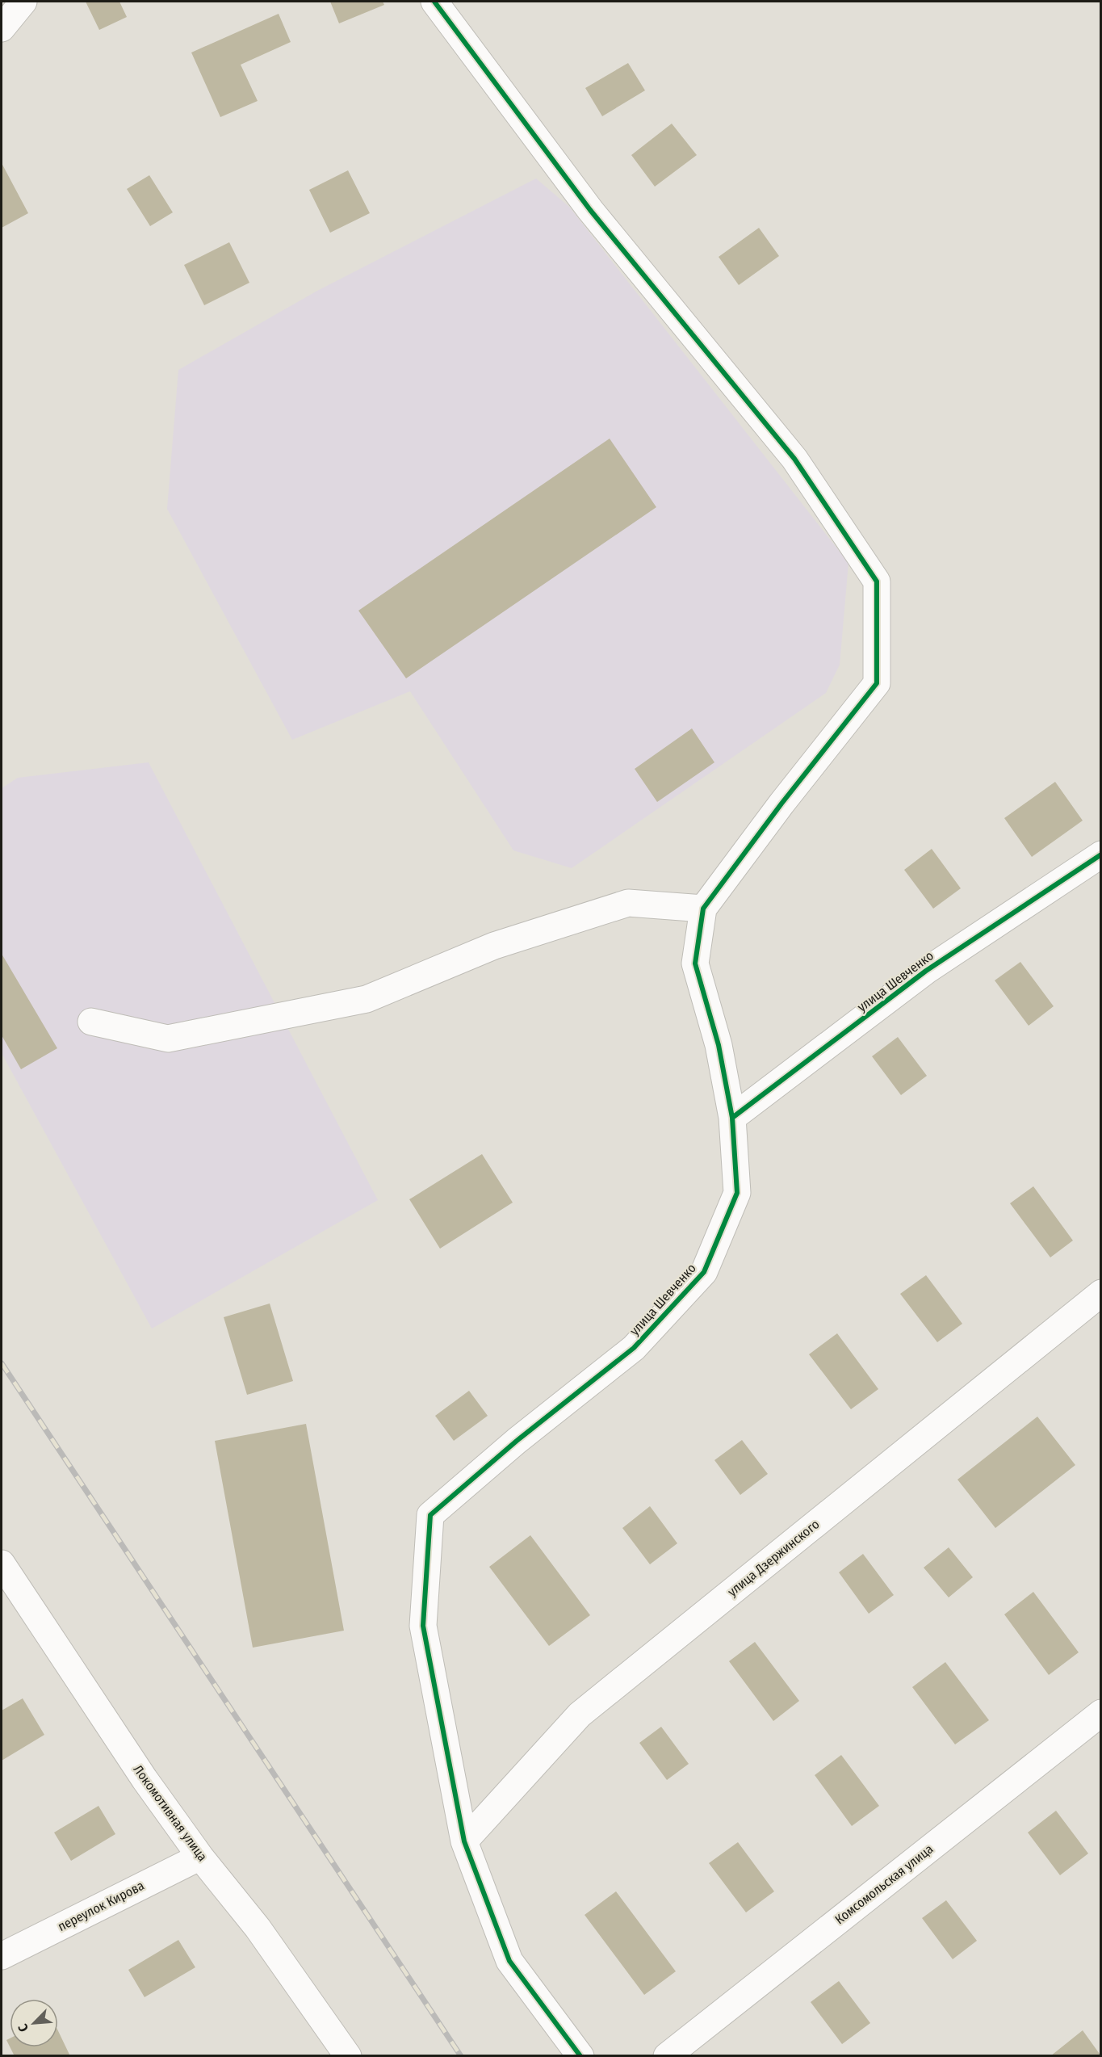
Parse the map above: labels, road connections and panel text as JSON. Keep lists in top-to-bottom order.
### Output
{
  "streets": {
    "street": [
      "улица Шевченко",
      "улица Дзержинского",
      "Локомотивная улица",
      "Комсомольская улица",
      "переулок Кирова"
    ]
  },
  "crossings": [
    ["улица Шевченко", "улица Дзержинского"],
    ["Локомотивная улица", "переулок Кирова"]
  ],
  "north": "bottom left"
}
